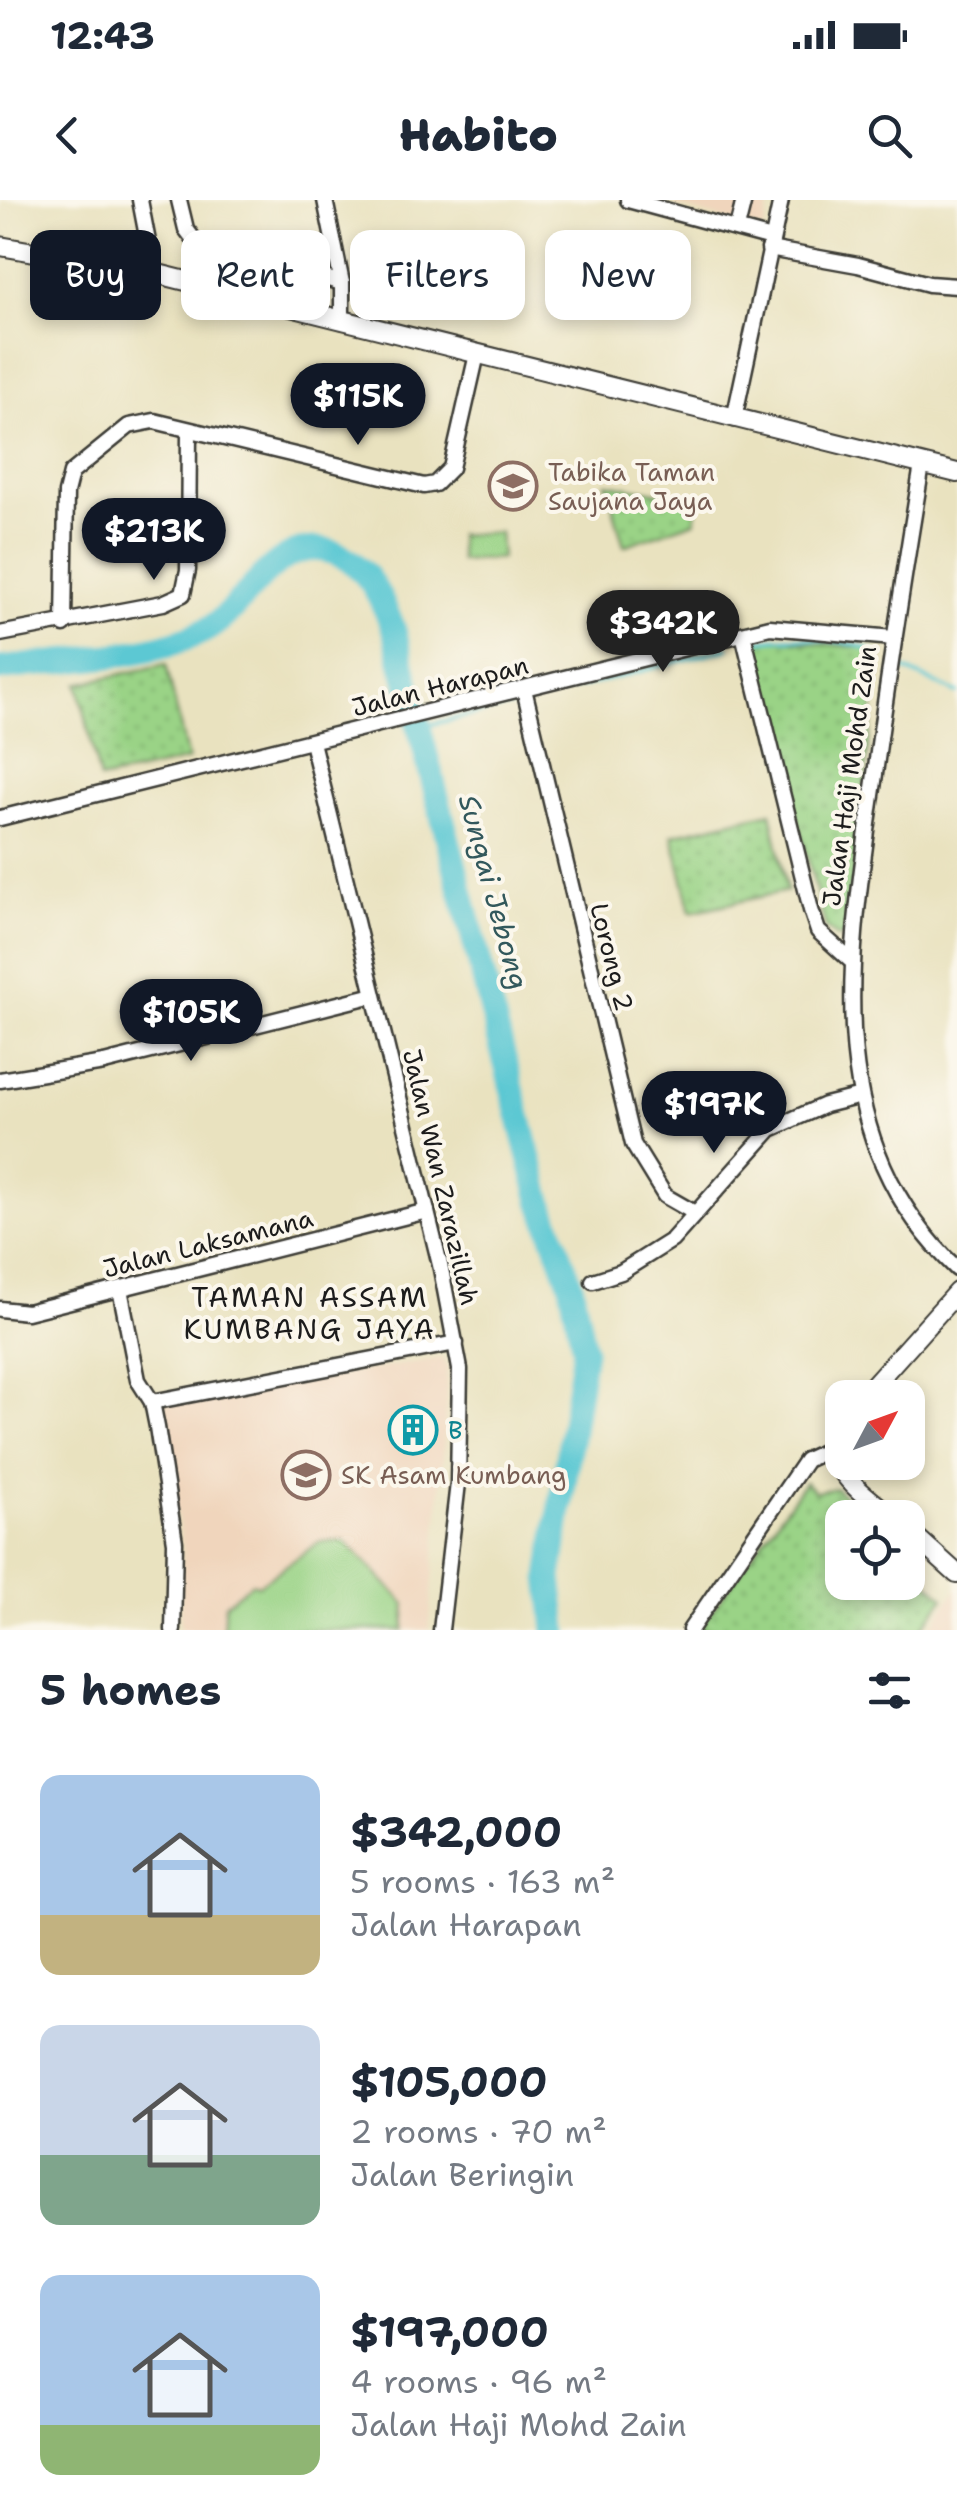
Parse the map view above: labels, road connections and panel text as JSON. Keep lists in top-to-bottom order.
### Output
{
  "streets": {
    "street": [
      "Jalan Harapan",
      "Jalan Haji Mohd Zain",
      "Lorong 2",
      "Jalan Wan Zarazillah",
      "Jalan Laksamana"
    ]
  },
  "crossings": [
    ["Jalan Harapan", "Jalan Haji Mohd Zain"],
    ["Jalan Harapan", "Lorong 2"],
    ["Jalan Harapan", "Jalan Wan Zarazillah"],
    ["Jalan Wan Zarazillah", "Jalan Laksamana"]
  ],
  "districts": ["TAMAN ASSAM KUMBANG JAYA"],
  "water": ["Sungai Jebong"],
  "places": {
    "school or university": ["Tabika Taman Saujana Jaya", "SK Asam Kumbang"],
    "building": ["B"]
  },
  "north": "top right",
  "page": {
    "status": "12:43",
    "header": "Habito",
    "chip": [
      "Buy",
      "Rent",
      "Filters",
      "New"
    ],
    "price": [
      "$115K",
      "$213K",
      "$342K",
      "$105K",
      "$197K"
    ],
    "heading": "5 homes",
    "list": [
      {
        "name": "$342,000",
        "note": "5 rooms · 163 m² · Jalan Harapan"
      },
      {
        "name": "$105,000",
        "note": "2 rooms · 70 m² · Jalan Beringin"
      },
      {
        "name": "$197,000",
        "note": "4 rooms · 96 m² · Jalan Haji Mohd Zain"
      }
    ]
  }
}
